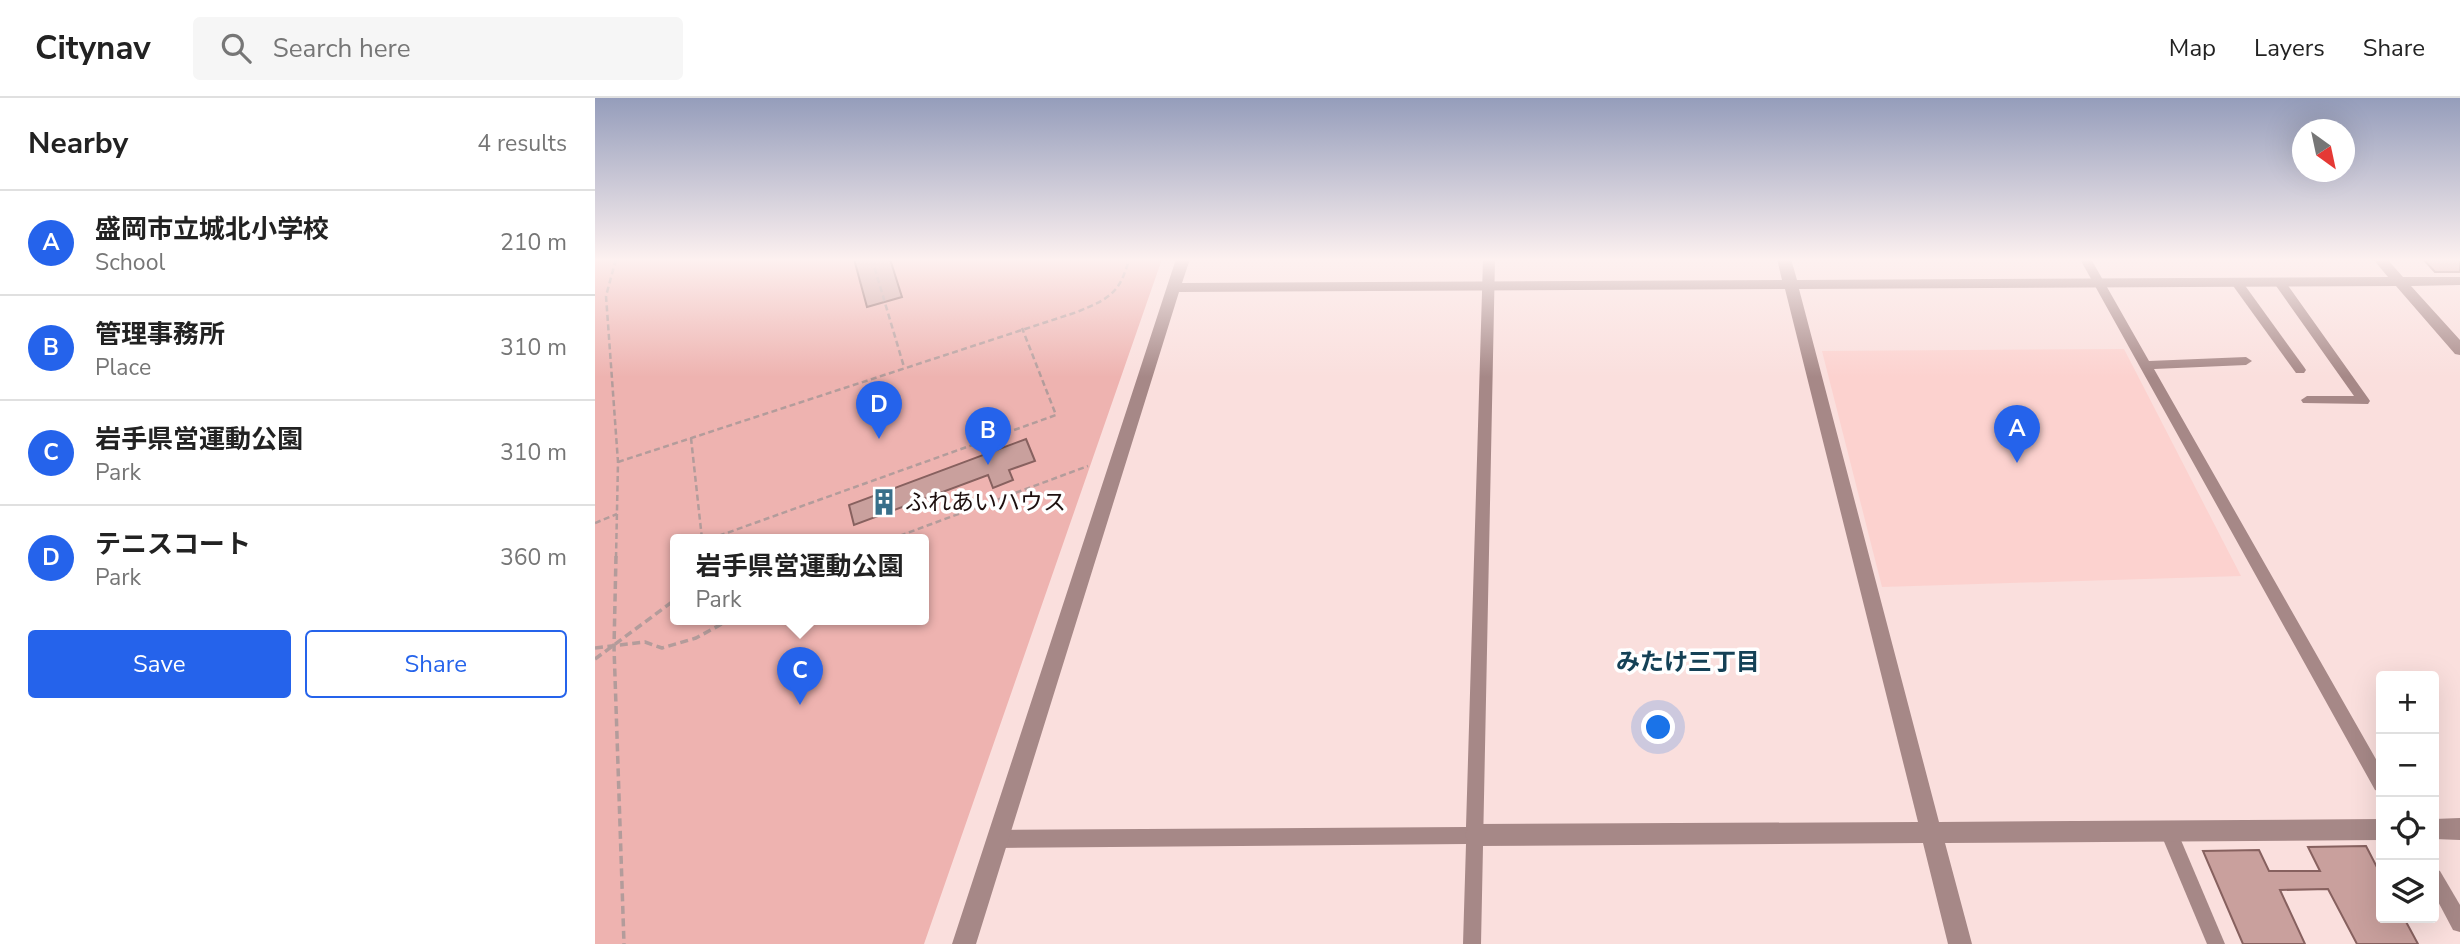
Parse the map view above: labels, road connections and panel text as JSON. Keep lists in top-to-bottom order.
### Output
{
  "districts": ["みたけ三丁目"],
  "places": {
    "building": ["ふれあいハウス"]
  },
  "north": "bottom right",
  "page": {
    "header": "Citynav",
    "search": "Search here",
    "nav": ["Map", "Layers", "Share"],
    "heading": ["Nearby", "4 results"],
    "list": [
      {
        "mark": "A",
        "name": "盛岡市立城北小学校",
        "note": "School",
        "value": "210 m"
      },
      {
        "mark": "B",
        "name": "管理事務所",
        "note": "Place",
        "value": "310 m"
      },
      {
        "mark": "C",
        "name": "岩手県営運動公園",
        "note": "Park",
        "value": "310 m"
      },
      {
        "mark": "D",
        "name": "テニスコート",
        "note": "Park",
        "value": "360 m"
      }
    ],
    "pins": [
      "D",
      "A",
      "B",
      "C"
    ],
    "popup": ["岩手県営運動公園", "Park"],
    "buttons": ["Save", "Share"],
    "map_buttons": ["+", "−"]
  }
}
